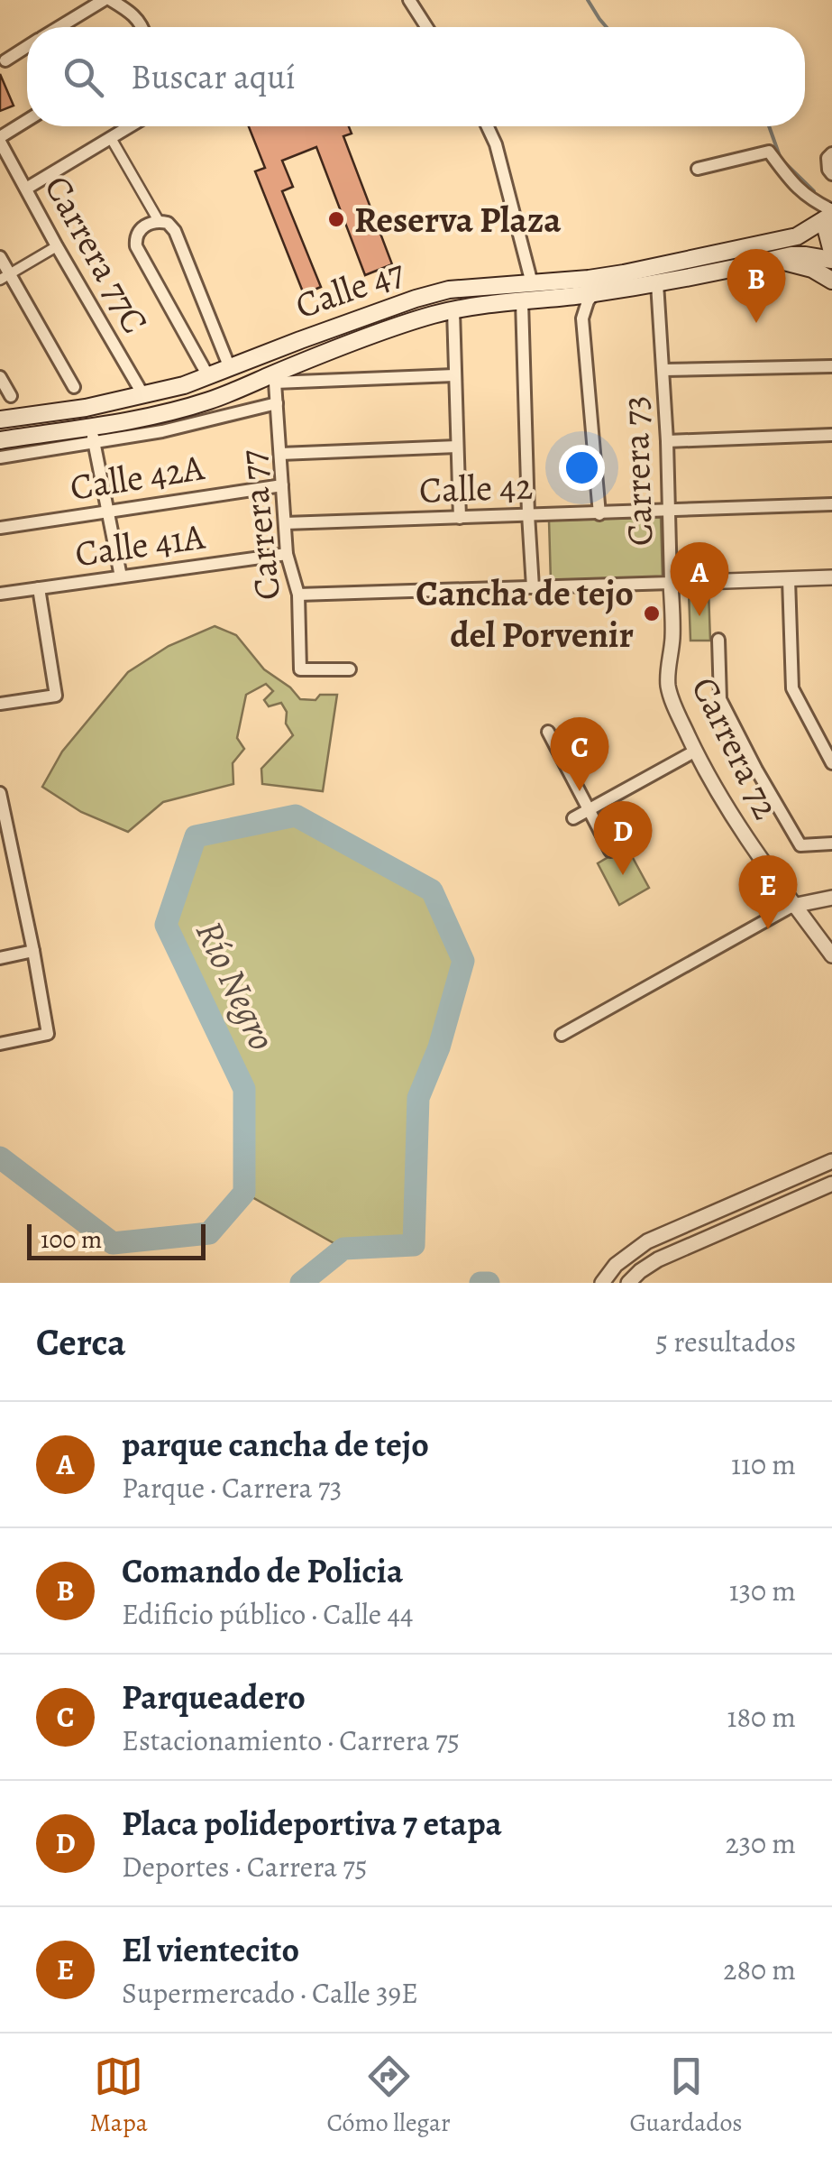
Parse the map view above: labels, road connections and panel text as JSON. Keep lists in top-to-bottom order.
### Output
{
  "streets": {
    "main road": ["Calle 47"],
    "street": [
      "Carrera 77C",
      "Carrera 73",
      "Calle 42A",
      "Calle 42",
      "Carrera 77",
      "Calle 41A",
      "Carrera 72"
    ]
  },
  "crossings": [
    ["Carrera 77C", "Calle 47"],
    ["Calle 47", "Carrera 73"],
    ["Calle 47", "Carrera 77"],
    ["Carrera 73", "Calle 42"],
    ["Carrera 73", "Carrera 72"],
    ["Calle 42A", "Carrera 77"],
    ["Calle 42", "Carrera 77"],
    ["Carrera 77", "Calle 41A"]
  ],
  "water": ["Río Negro"],
  "places": ["Reserva Plaza", "Cancha de tejo del Porvenir"],
  "scale_bar": "100 m",
  "page": {
    "search": "Buscar aquí",
    "pins": [
      "B",
      "A",
      "C",
      "D",
      "E"
    ],
    "scale": "100 m",
    "heading": ["Cerca", "5 resultados"],
    "list": [
      {
        "mark": "A",
        "name": "parque cancha de tejo",
        "note": "Parque · Carrera 73",
        "value": "110 m"
      },
      {
        "mark": "B",
        "name": "Comando de Policia",
        "note": "Edificio público · Calle 44",
        "value": "130 m"
      },
      {
        "mark": "C",
        "name": "Parqueadero",
        "note": "Estacionamiento · Carrera 75",
        "value": "180 m"
      },
      {
        "mark": "D",
        "name": "Placa polideportiva 7 etapa",
        "note": "Deportes · Carrera 75",
        "value": "230 m"
      },
      {
        "mark": "E",
        "name": "El vientecito",
        "note": "Supermercado · Calle 39E",
        "value": "280 m"
      }
    ],
    "nav": ["Mapa", "Cómo llegar", "Guardados"]
  }
}
